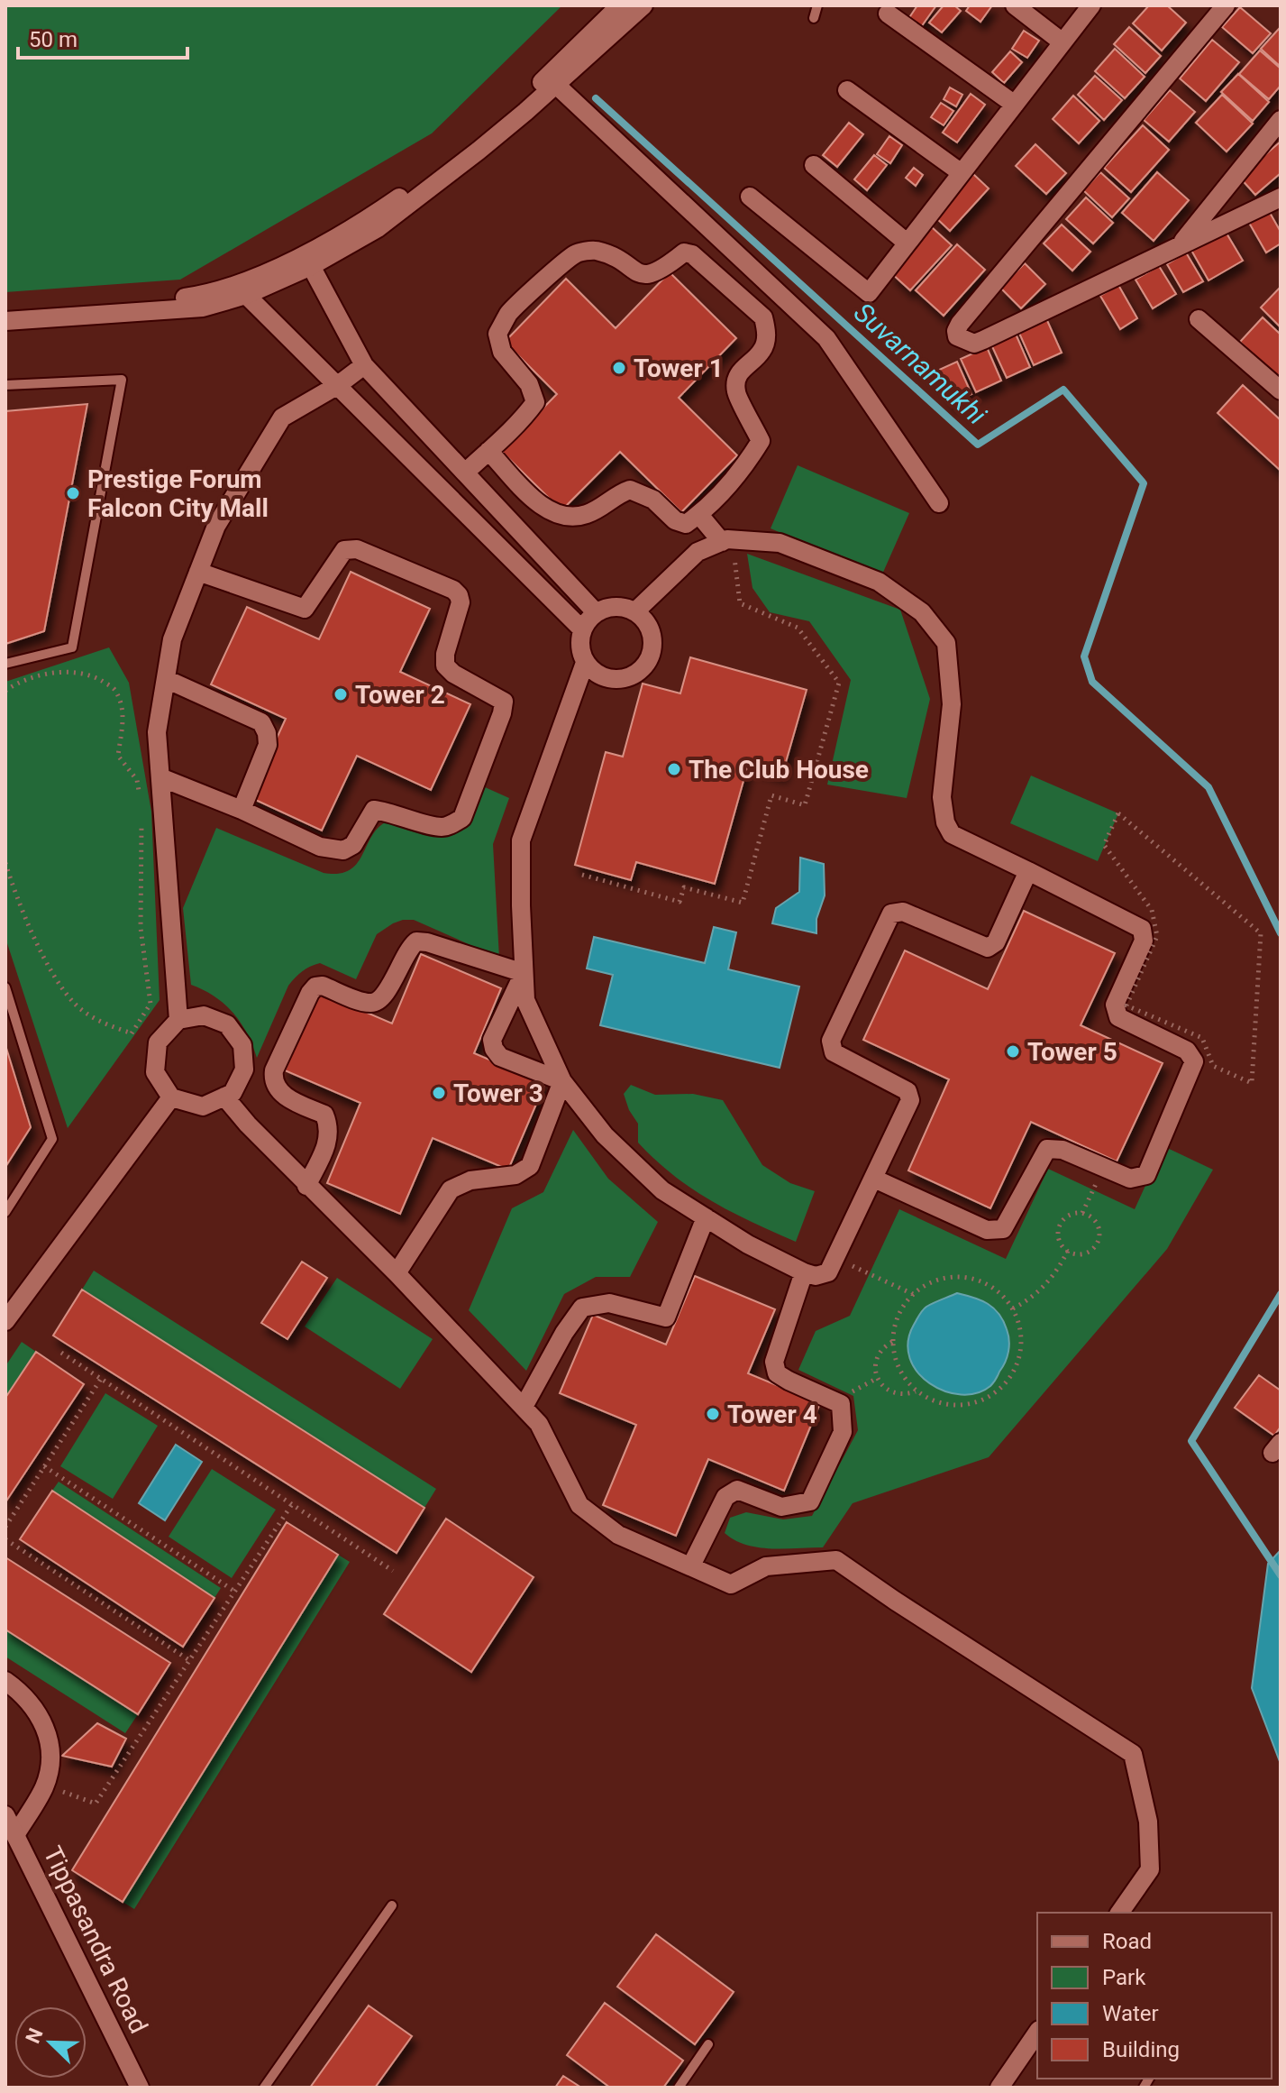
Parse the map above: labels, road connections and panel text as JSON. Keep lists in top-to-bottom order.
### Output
{
  "streets": {
    "street": ["Tippasandra Road"]
  },
  "water": ["Suvarnamukhi"],
  "places": [
    "Tower 1",
    "Prestige Forum Falcon City Mall",
    "Tower 2",
    "The Club House",
    "Tower 5",
    "Tower 3",
    "Tower 4"
  ],
  "legend": [
    "Road",
    "Park",
    "Water",
    "Building"
  ],
  "scale_bar": "50 m",
  "north": "top left"
}
